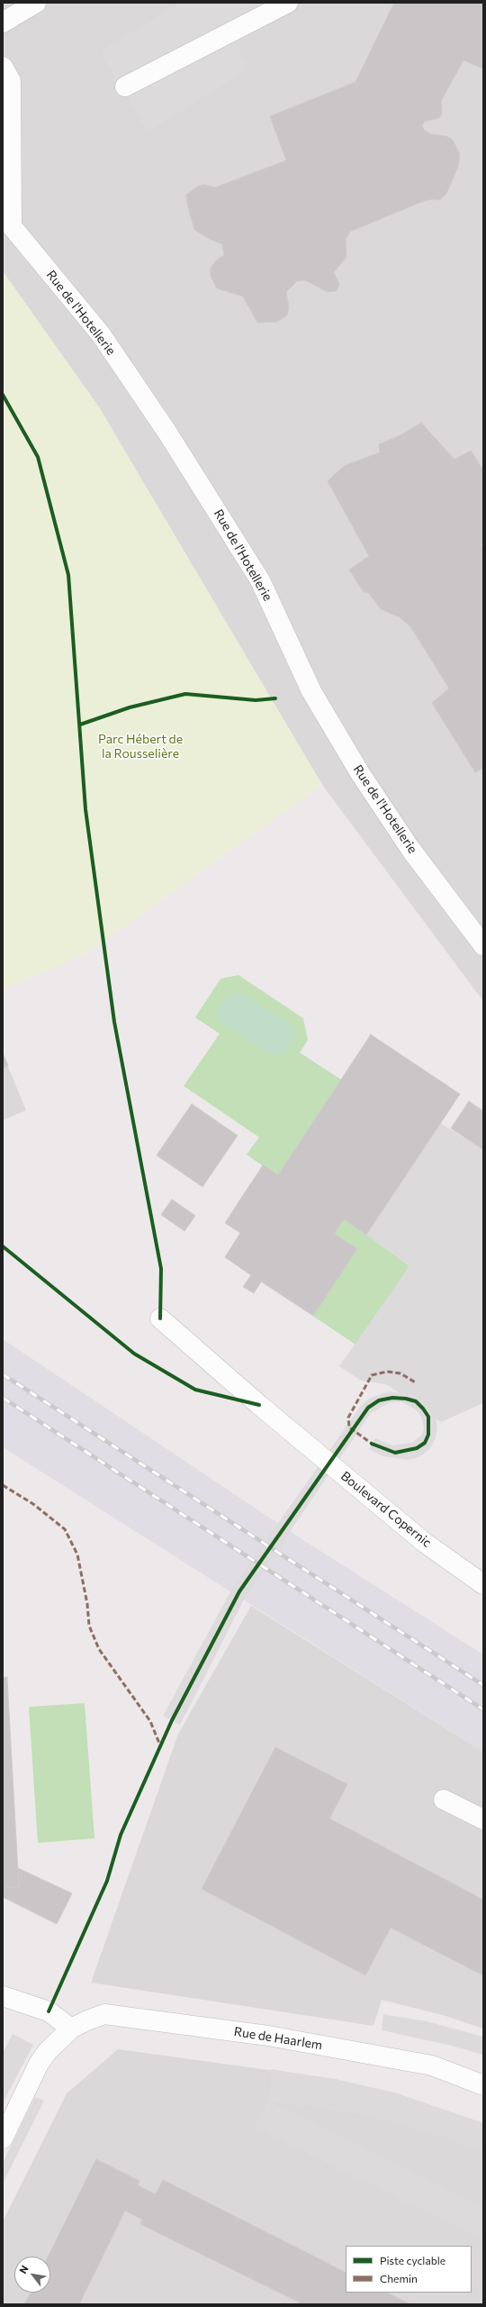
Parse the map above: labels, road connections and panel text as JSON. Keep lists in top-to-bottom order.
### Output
{
  "streets": {
    "street": ["Rue de l'Hotellerie", "Boulevard Copernic", "Rue de Haarlem"]
  },
  "parks": ["Parc Hébert de la Rousselière"],
  "legend": ["Piste cyclable", "Chemin"],
  "north": "top left"
}
